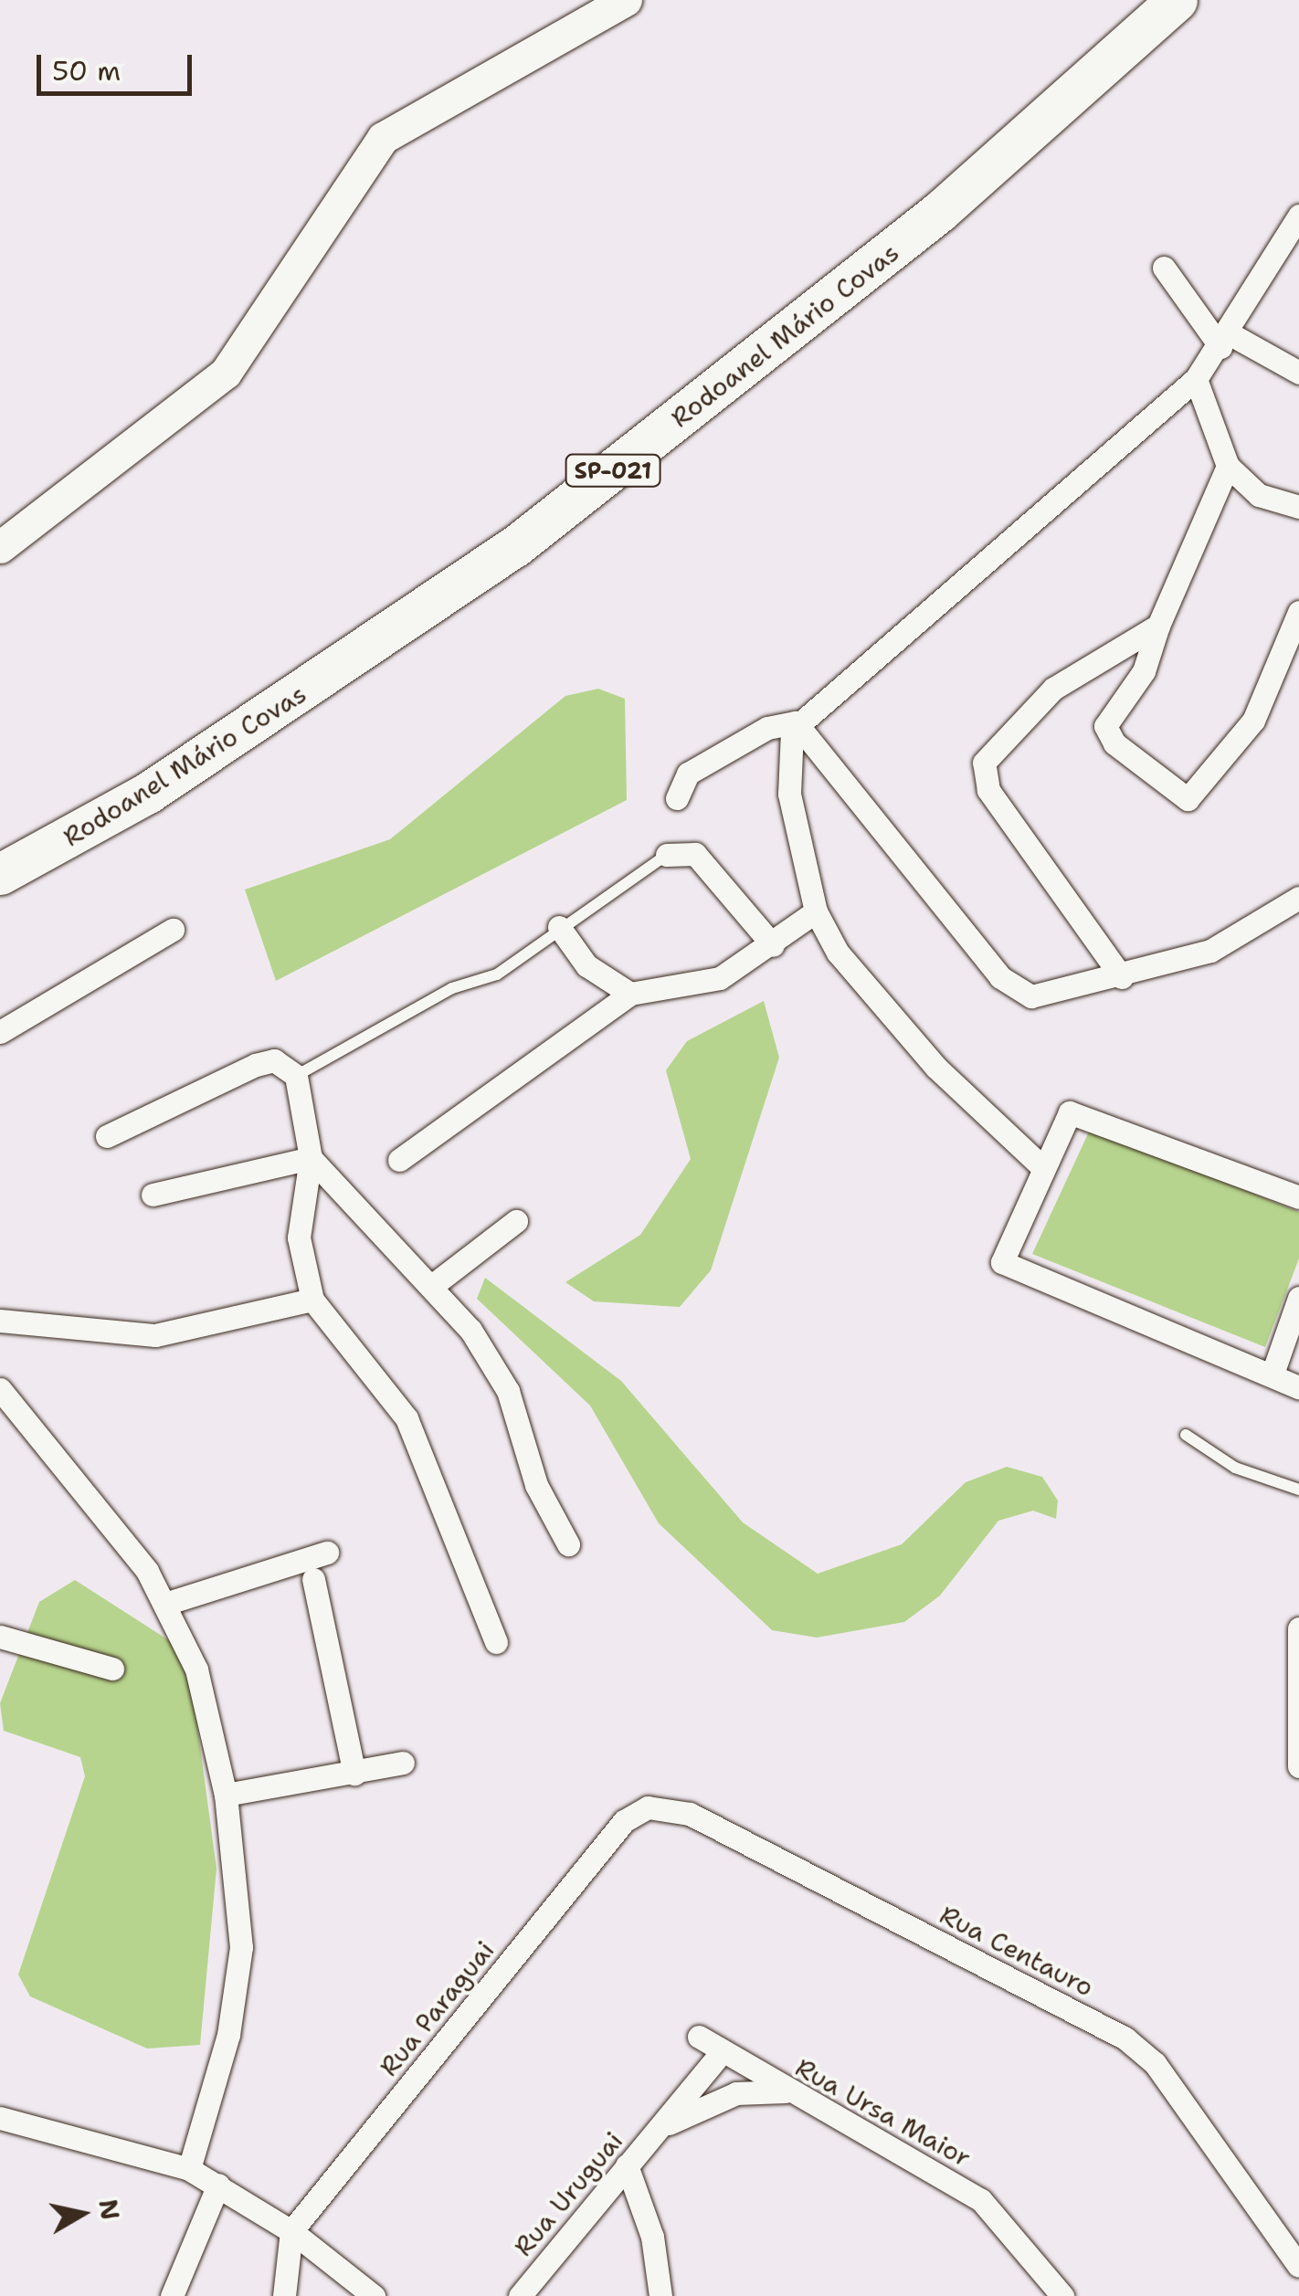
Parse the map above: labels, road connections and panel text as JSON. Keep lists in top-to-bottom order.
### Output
{
  "streets": {
    "highway": ["Rodoanel Mário Covas", "SP-021"],
    "street": [
      "Rua Centauro",
      "Rua Paraguai",
      "Rua Ursa Maior",
      "Rua Uruguai"
    ]
  },
  "crossings": [
    ["Rua Centauro", "Rua Paraguai"],
    ["Rua Ursa Maior", "Rua Uruguai"]
  ],
  "scale_bar": "50 m",
  "north": "right"
}
